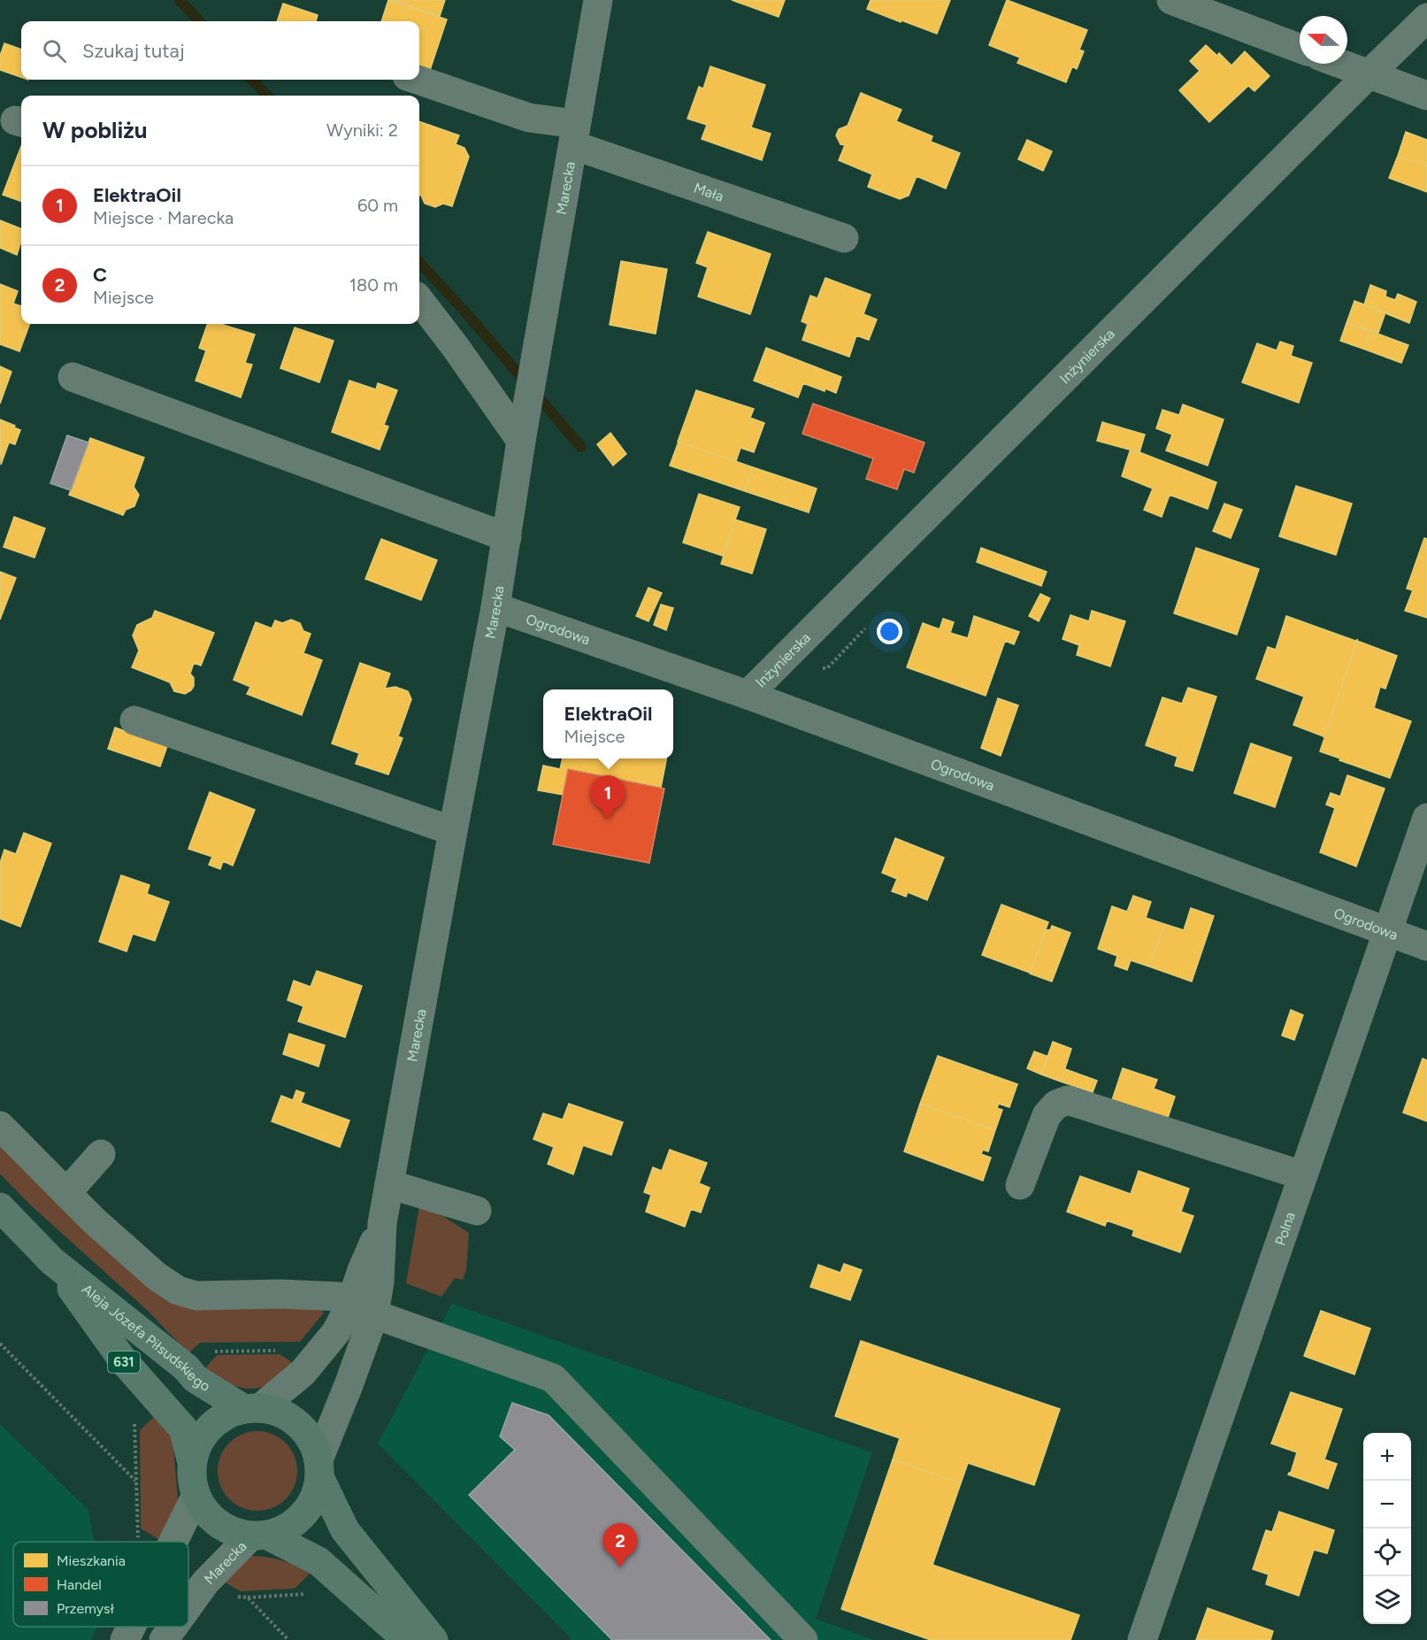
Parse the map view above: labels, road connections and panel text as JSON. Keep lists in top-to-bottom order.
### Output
{
  "streets": {
    "main road": ["Aleja Józefa Piłsudskiego", "631"],
    "street": [
      "Marecka",
      "Mała",
      "Inżynierska",
      "Ogrodowa",
      "Polna"
    ]
  },
  "crossings": [
    ["Marecka", "Mała"],
    ["Marecka", "Ogrodowa"],
    ["Marecka", "Aleja Józefa Piłsudskiego"],
    ["Inżynierska", "Ogrodowa"],
    ["Ogrodowa", "Polna"]
  ],
  "legend": ["Mieszkania", "Handel", "Przemysł"],
  "north": "left",
  "page": {
    "search": "Szukaj tutaj",
    "heading": ["W pobliżu", "Wyniki: 2"],
    "list": [
      {
        "mark": "1",
        "name": "ElektraOil",
        "note": "Miejsce · Marecka",
        "value": "60 m"
      },
      {
        "mark": "2",
        "name": "C",
        "note": "Miejsce",
        "value": "180 m"
      }
    ],
    "popup": ["ElektraOil", "Miejsce"],
    "pins": ["1", "2"],
    "map_buttons": ["+", "−"]
  }
}
